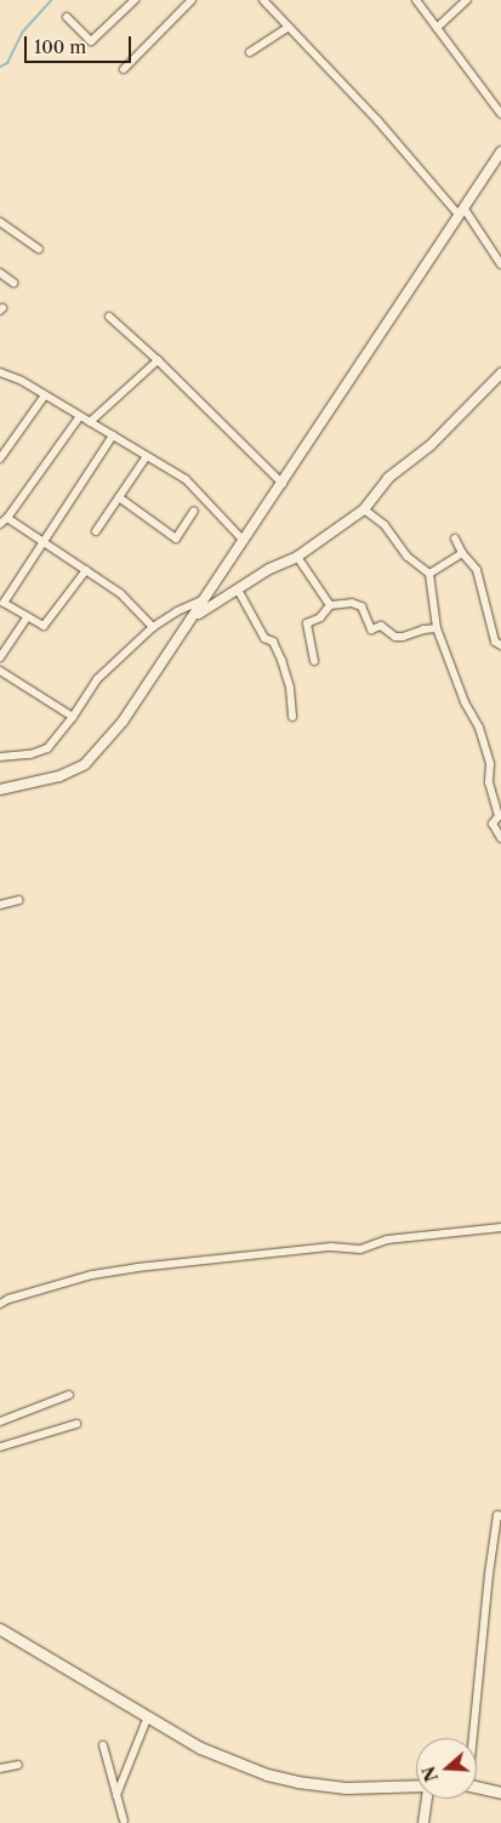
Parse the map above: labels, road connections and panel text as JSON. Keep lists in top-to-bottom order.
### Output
{
  "scale_bar": "100 m",
  "north": "left"
}
